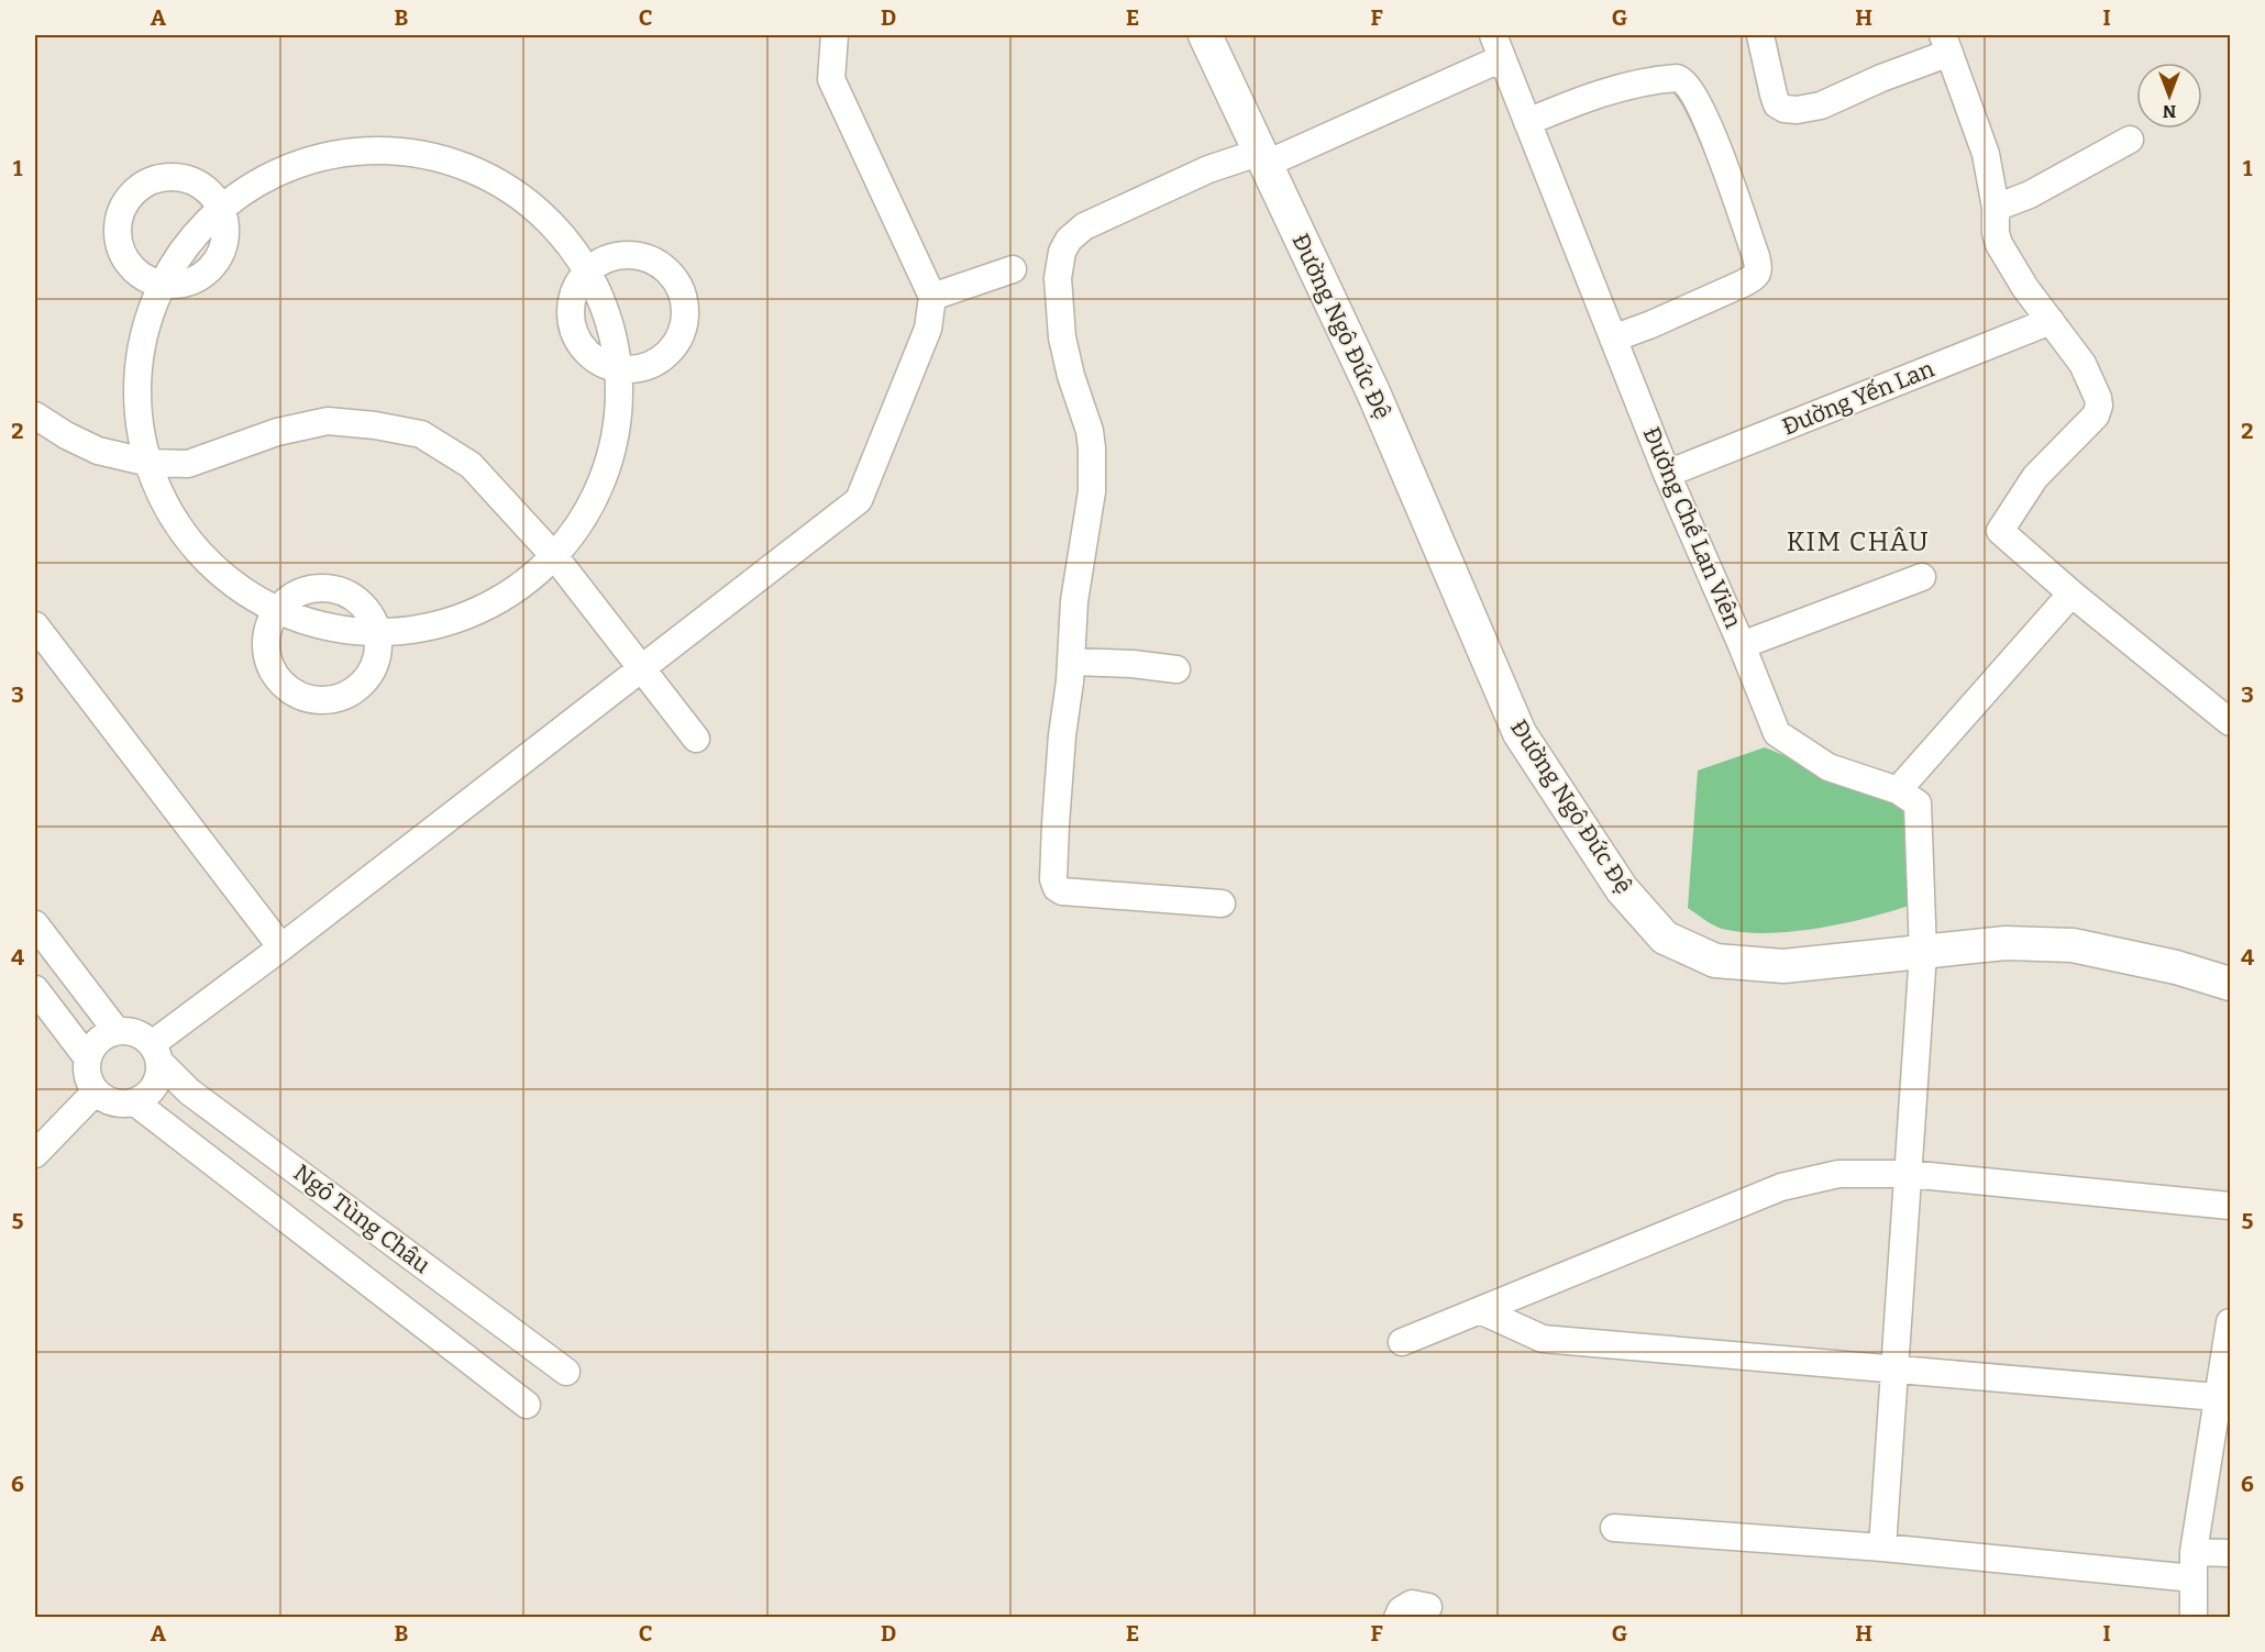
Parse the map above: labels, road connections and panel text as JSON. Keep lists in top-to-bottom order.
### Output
{
  "streets": {
    "main road": ["Đường Ngô Đức Đệ"],
    "street": ["Đường Yến Lan", "Đường Chế Lan Viên", "Ngô Tùng Châu"]
  },
  "crossings": [
    ["Đường Ngô Đức Đệ", "Đường Chế Lan Viên"],
    ["Đường Yến Lan", "Đường Chế Lan Viên"]
  ],
  "districts": ["KIM CHÂU"],
  "north": "bottom",
  "grid": {
    "columns": [
      "A",
      "B",
      "C",
      "D",
      "E",
      "F",
      "G",
      "H",
      "I"
    ],
    "rows": [
      "1",
      "2",
      "3",
      "4",
      "5",
      "6"
    ]
  }
}
